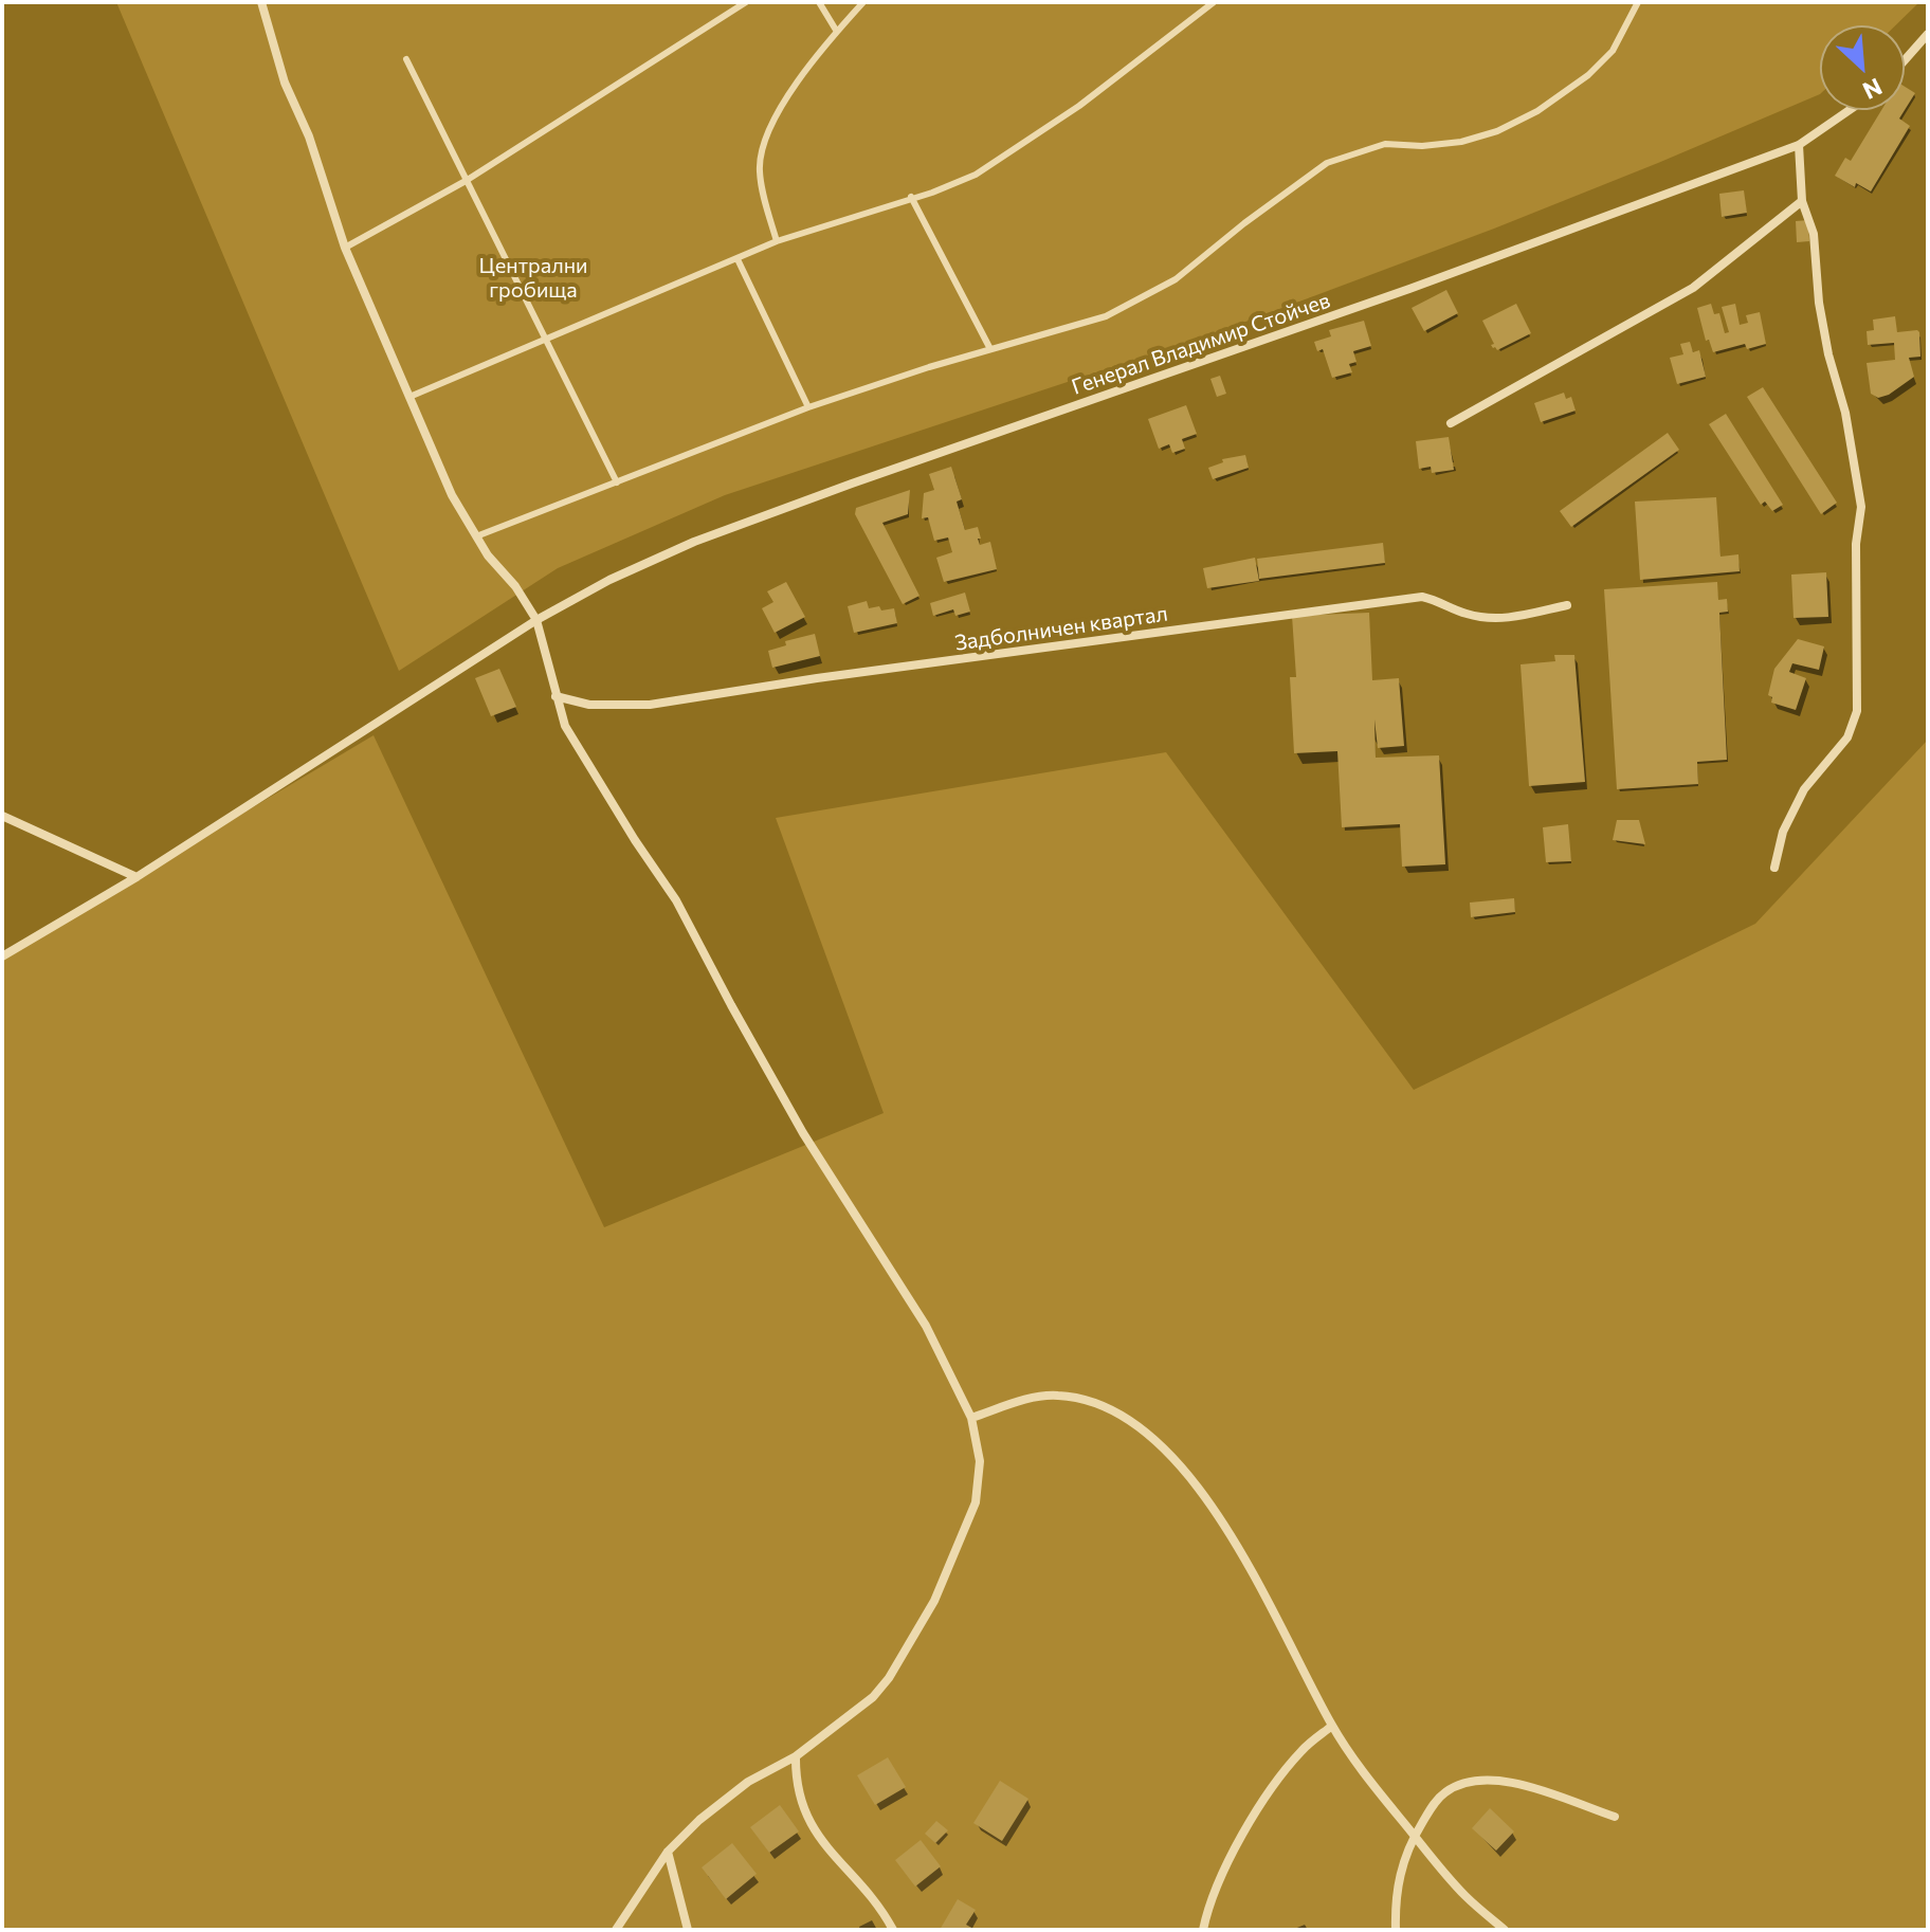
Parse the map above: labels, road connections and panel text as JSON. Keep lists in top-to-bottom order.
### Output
{
  "streets": {
    "street": ["Генерал Владимир Стойчев", "Задболничен квартал"]
  },
  "parks": ["Централни гробища"],
  "north": "bottom right"
}
